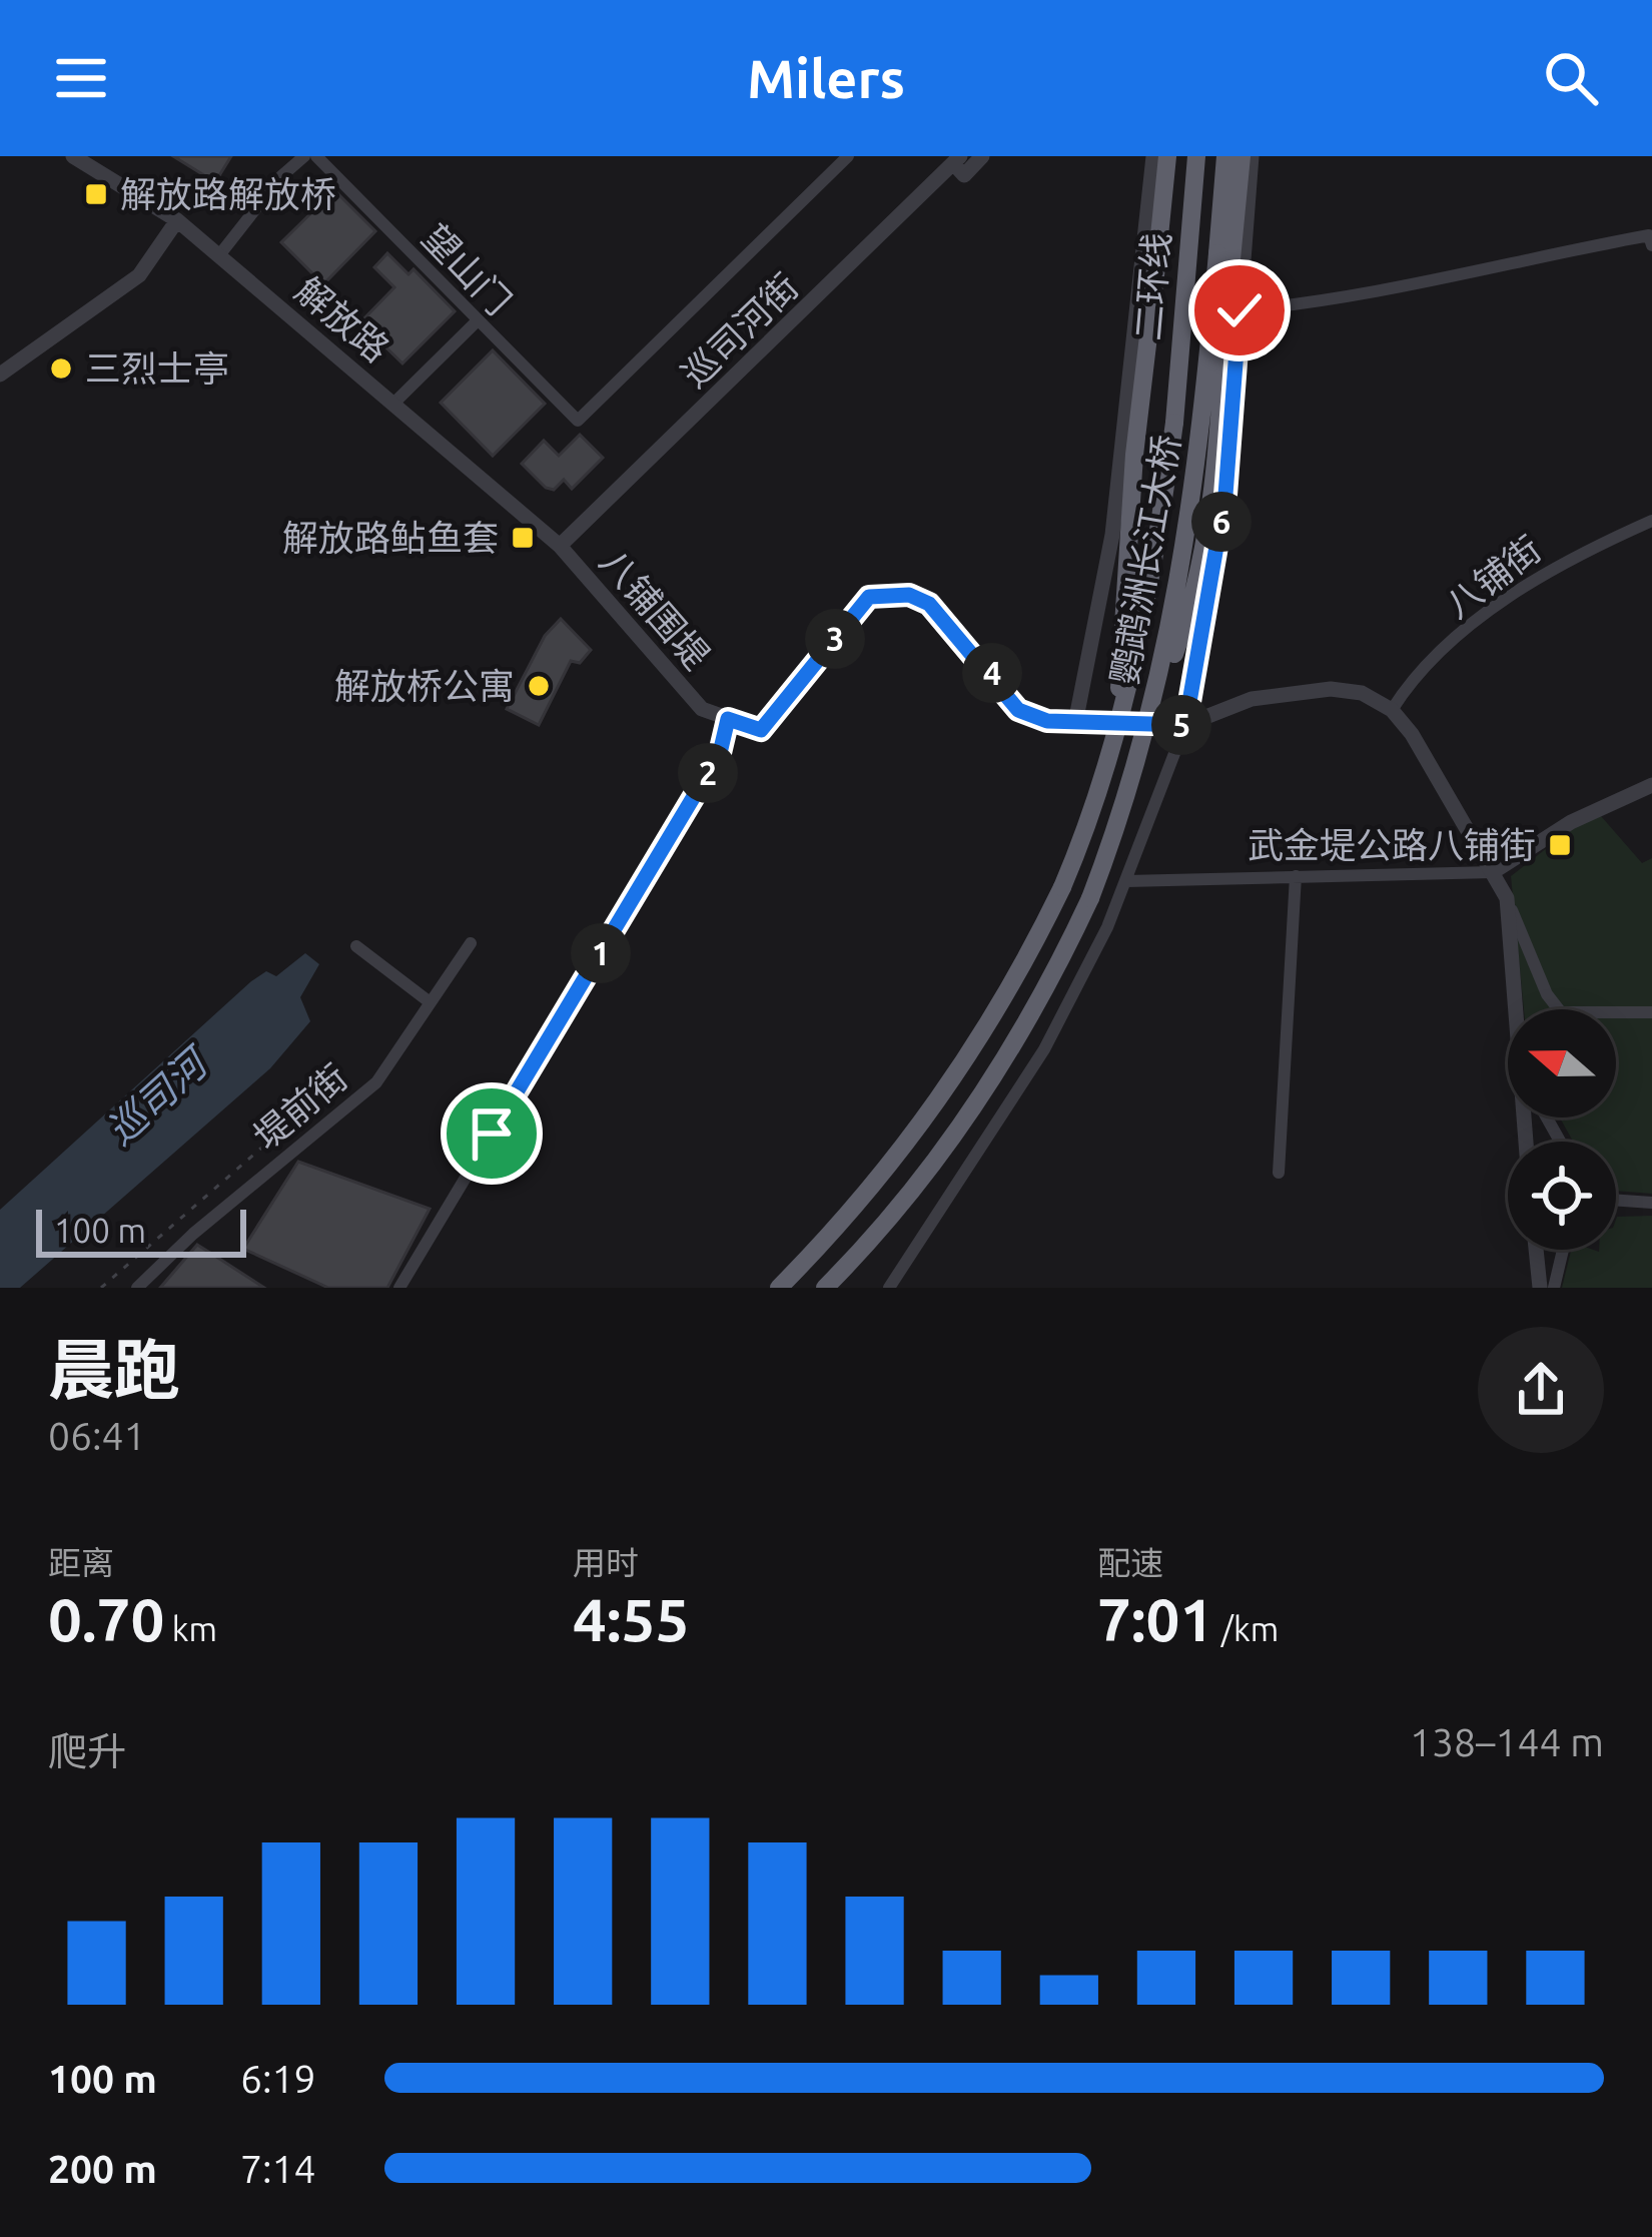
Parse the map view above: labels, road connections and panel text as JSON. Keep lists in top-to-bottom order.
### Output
{
  "streets": {
    "highway": ["二环线", "鹦鹉洲长江大桥"],
    "street": [
      "望山门",
      "解放路",
      "巡司河街",
      "八铺街",
      "八铺围堤",
      "堤前街"
    ]
  },
  "crossings": [
    ["二环线", "鹦鹉洲长江大桥"],
    ["解放路", "巡司河街"],
    ["解放路", "八铺围堤"],
    ["巡司河街", "八铺围堤"]
  ],
  "water": ["巡司河"],
  "places": {
    "transit": ["解放路解放桥", "解放路鲇鱼套", "武金堤公路八铺街"],
    "other": ["三烈士亭", "解放桥公寓"]
  },
  "scale_bar": "100 m",
  "north": "left",
  "page": {
    "header": "Milers",
    "pins": [
      "6",
      "3",
      "4",
      "5",
      "2",
      "1"
    ],
    "scale": "100 m",
    "heading": ["晨跑", "06:41"],
    "stats": [
      ["距离", "0.70 km"],
      ["用时", "4:55"],
      ["配速", "7:01 /km"]
    ],
    "chart": ["爬升", "138–144 m"],
    "list": [
      {
        "name": "100 m",
        "note": "6:19"
      },
      {
        "name": "200 m",
        "note": "7:14"
      }
    ]
  }
}
